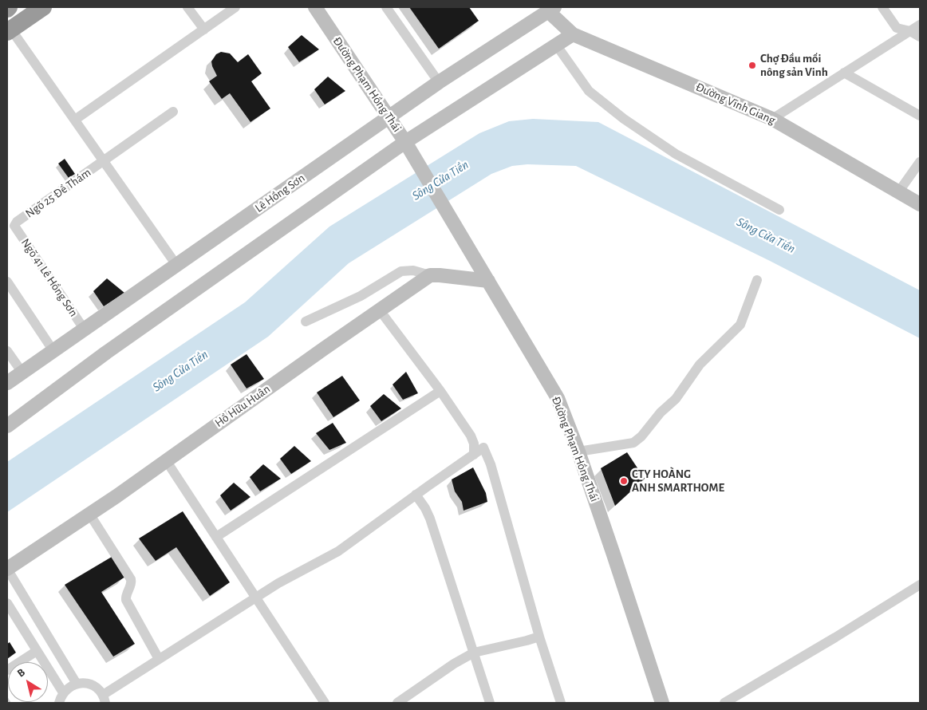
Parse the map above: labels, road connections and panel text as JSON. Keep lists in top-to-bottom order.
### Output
{
  "streets": {
    "street": [
      "Đường Phạm Hồng Thái",
      "Đường Vĩnh Giang",
      "Ngõ 25 Đề Thám",
      "Lê Hồng Sơn",
      "Ngõ 41 Lê Hồng Sơn",
      "Hồ Hữu Huân"
    ]
  },
  "crossings": [
    ["Đường Phạm Hồng Thái", "Lê Hồng Sơn"],
    ["Đường Vĩnh Giang", "Lê Hồng Sơn"],
    ["Ngõ 25 Đề Thám", "Ngõ 41 Lê Hồng Sơn"],
    ["Lê Hồng Sơn", "Ngõ 41 Lê Hồng Sơn"]
  ],
  "water": ["Sông Cửa Tiền"],
  "places": ["Chợ Đầu mối nông sản Vinh", "CTY HOÀNG ANH SMARTHOME"],
  "north": "top left"
}
